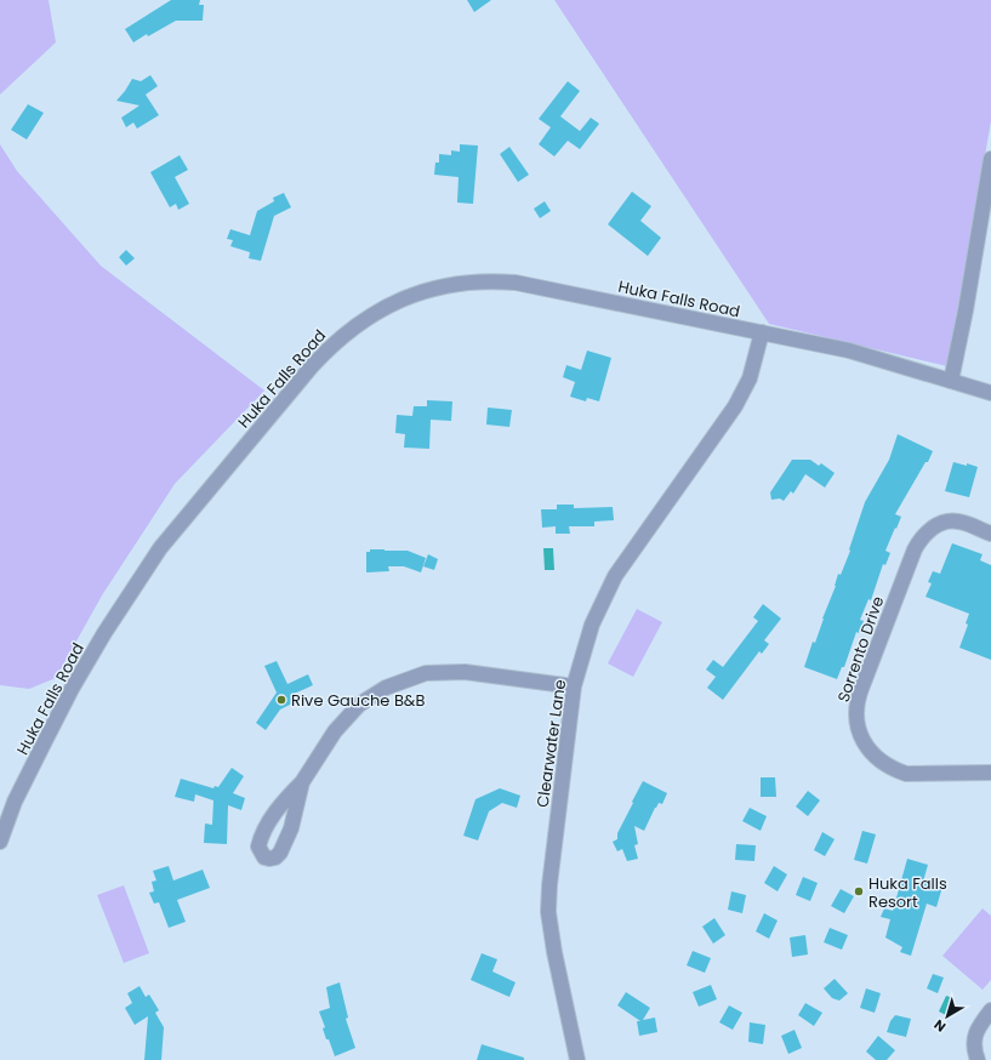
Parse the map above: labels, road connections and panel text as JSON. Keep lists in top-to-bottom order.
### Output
{
  "streets": {
    "street": ["Huka Falls Road", "Sorrento Drive", "Clearwater Lane"]
  },
  "crossings": [
    ["Huka Falls Road", "Clearwater Lane"]
  ],
  "places": ["Rive Gauche B&B", "Huka Falls Resort"],
  "north": "bottom left"
}
